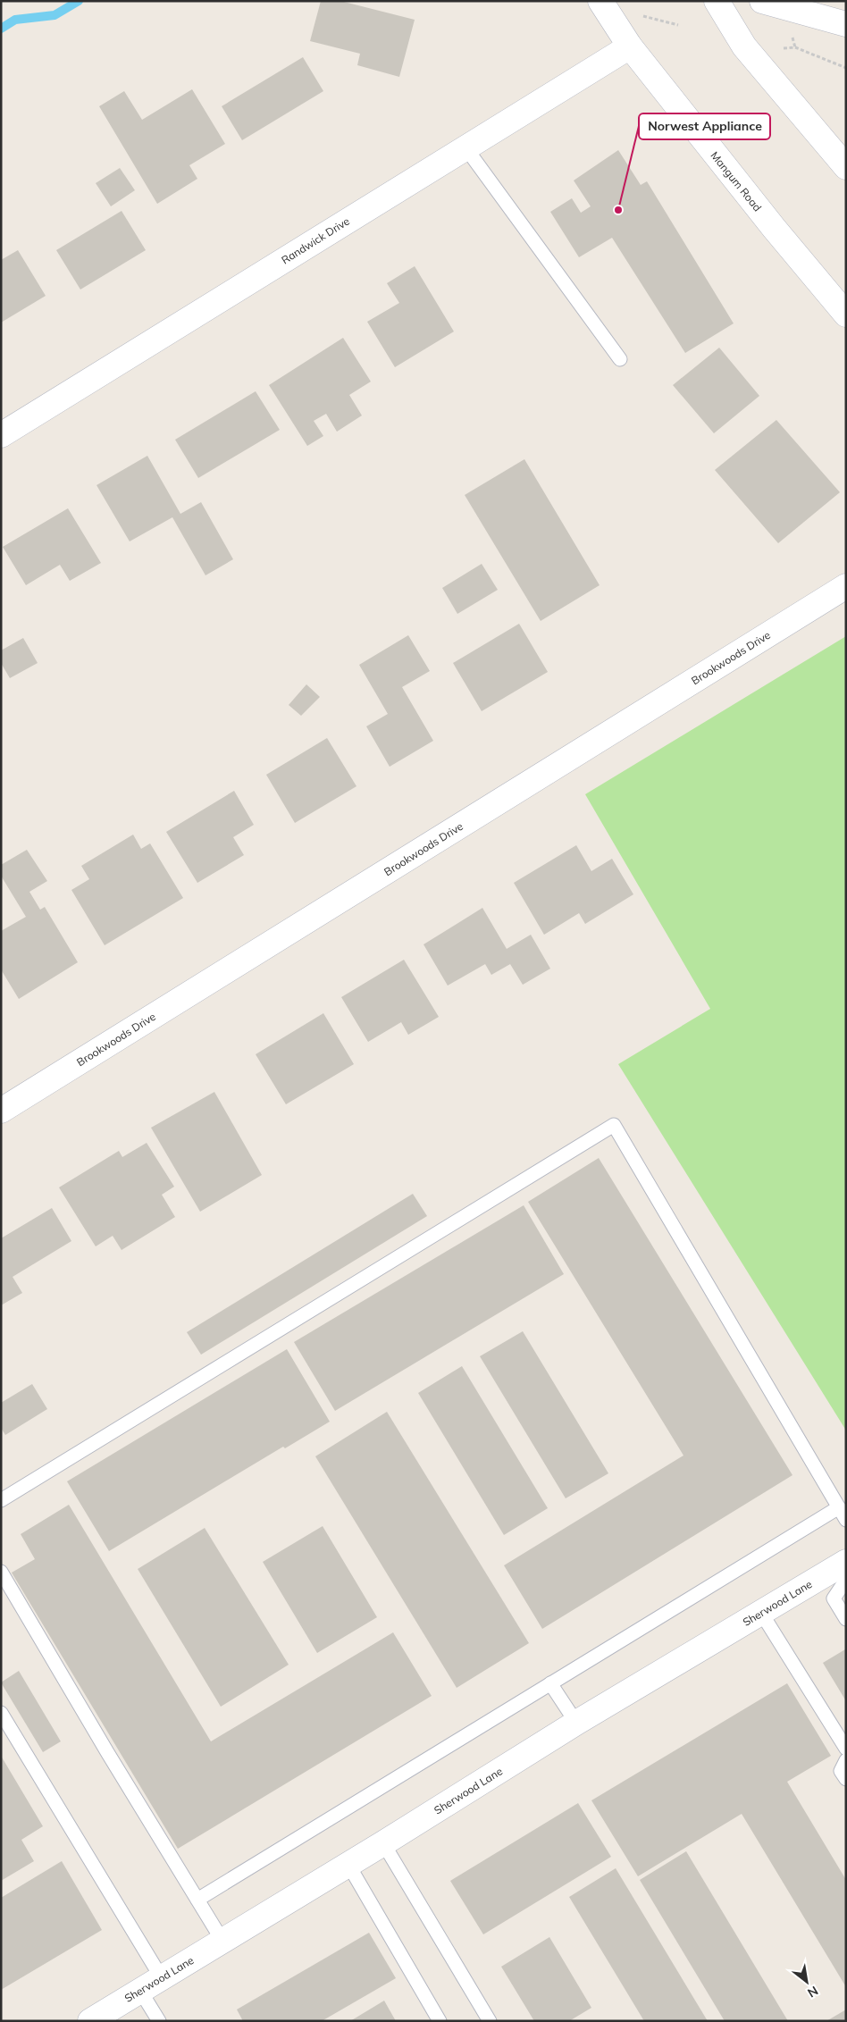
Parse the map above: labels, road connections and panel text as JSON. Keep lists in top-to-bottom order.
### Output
{
  "streets": {
    "street": [
      "Mangum Road",
      "Randwick Drive",
      "Brookwoods Drive",
      "Sherwood Lane"
    ]
  },
  "crossings": [
    ["Mangum Road", "Randwick Drive"]
  ],
  "places": ["Norwest Appliance"],
  "north": "bottom right"
}
